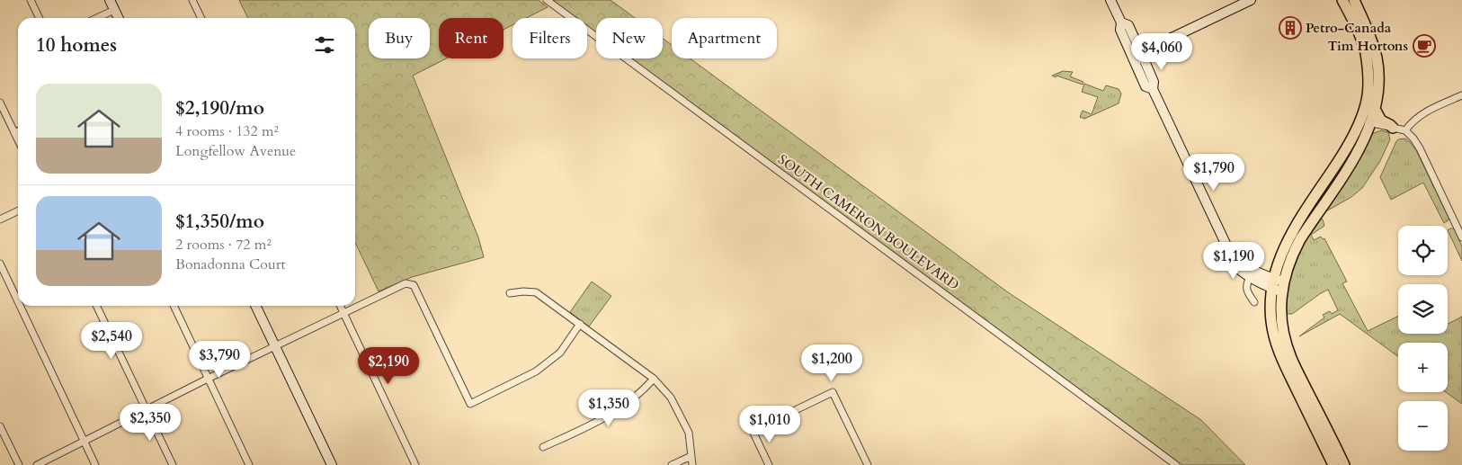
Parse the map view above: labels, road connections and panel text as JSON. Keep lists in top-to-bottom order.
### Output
{
  "streets": {
    "street": ["SOUTH CAMERON BOULEVARD"]
  },
  "places": {
    "building": ["Petro-Canada"],
    "cafe": ["Tim Hortons"]
  },
  "page": {
    "chip": [
      "Buy",
      "Rent",
      "Filters",
      "New",
      "Apartment"
    ],
    "heading": "10 homes",
    "price": [
      "$4,060",
      "$1,790",
      "$1,190",
      "$2,540",
      "$3,790",
      "$1,200",
      "$2,190",
      "$1,350",
      "$2,350",
      "$1,010"
    ],
    "list": [
      {
        "name": "$2,190/mo",
        "note": "4 rooms · 132 m² · Longfellow Avenue"
      },
      {
        "name": "$1,350/mo",
        "note": "2 rooms · 72 m² · Bonadonna Court"
      }
    ],
    "map_buttons": ["+", "−"]
  }
}
